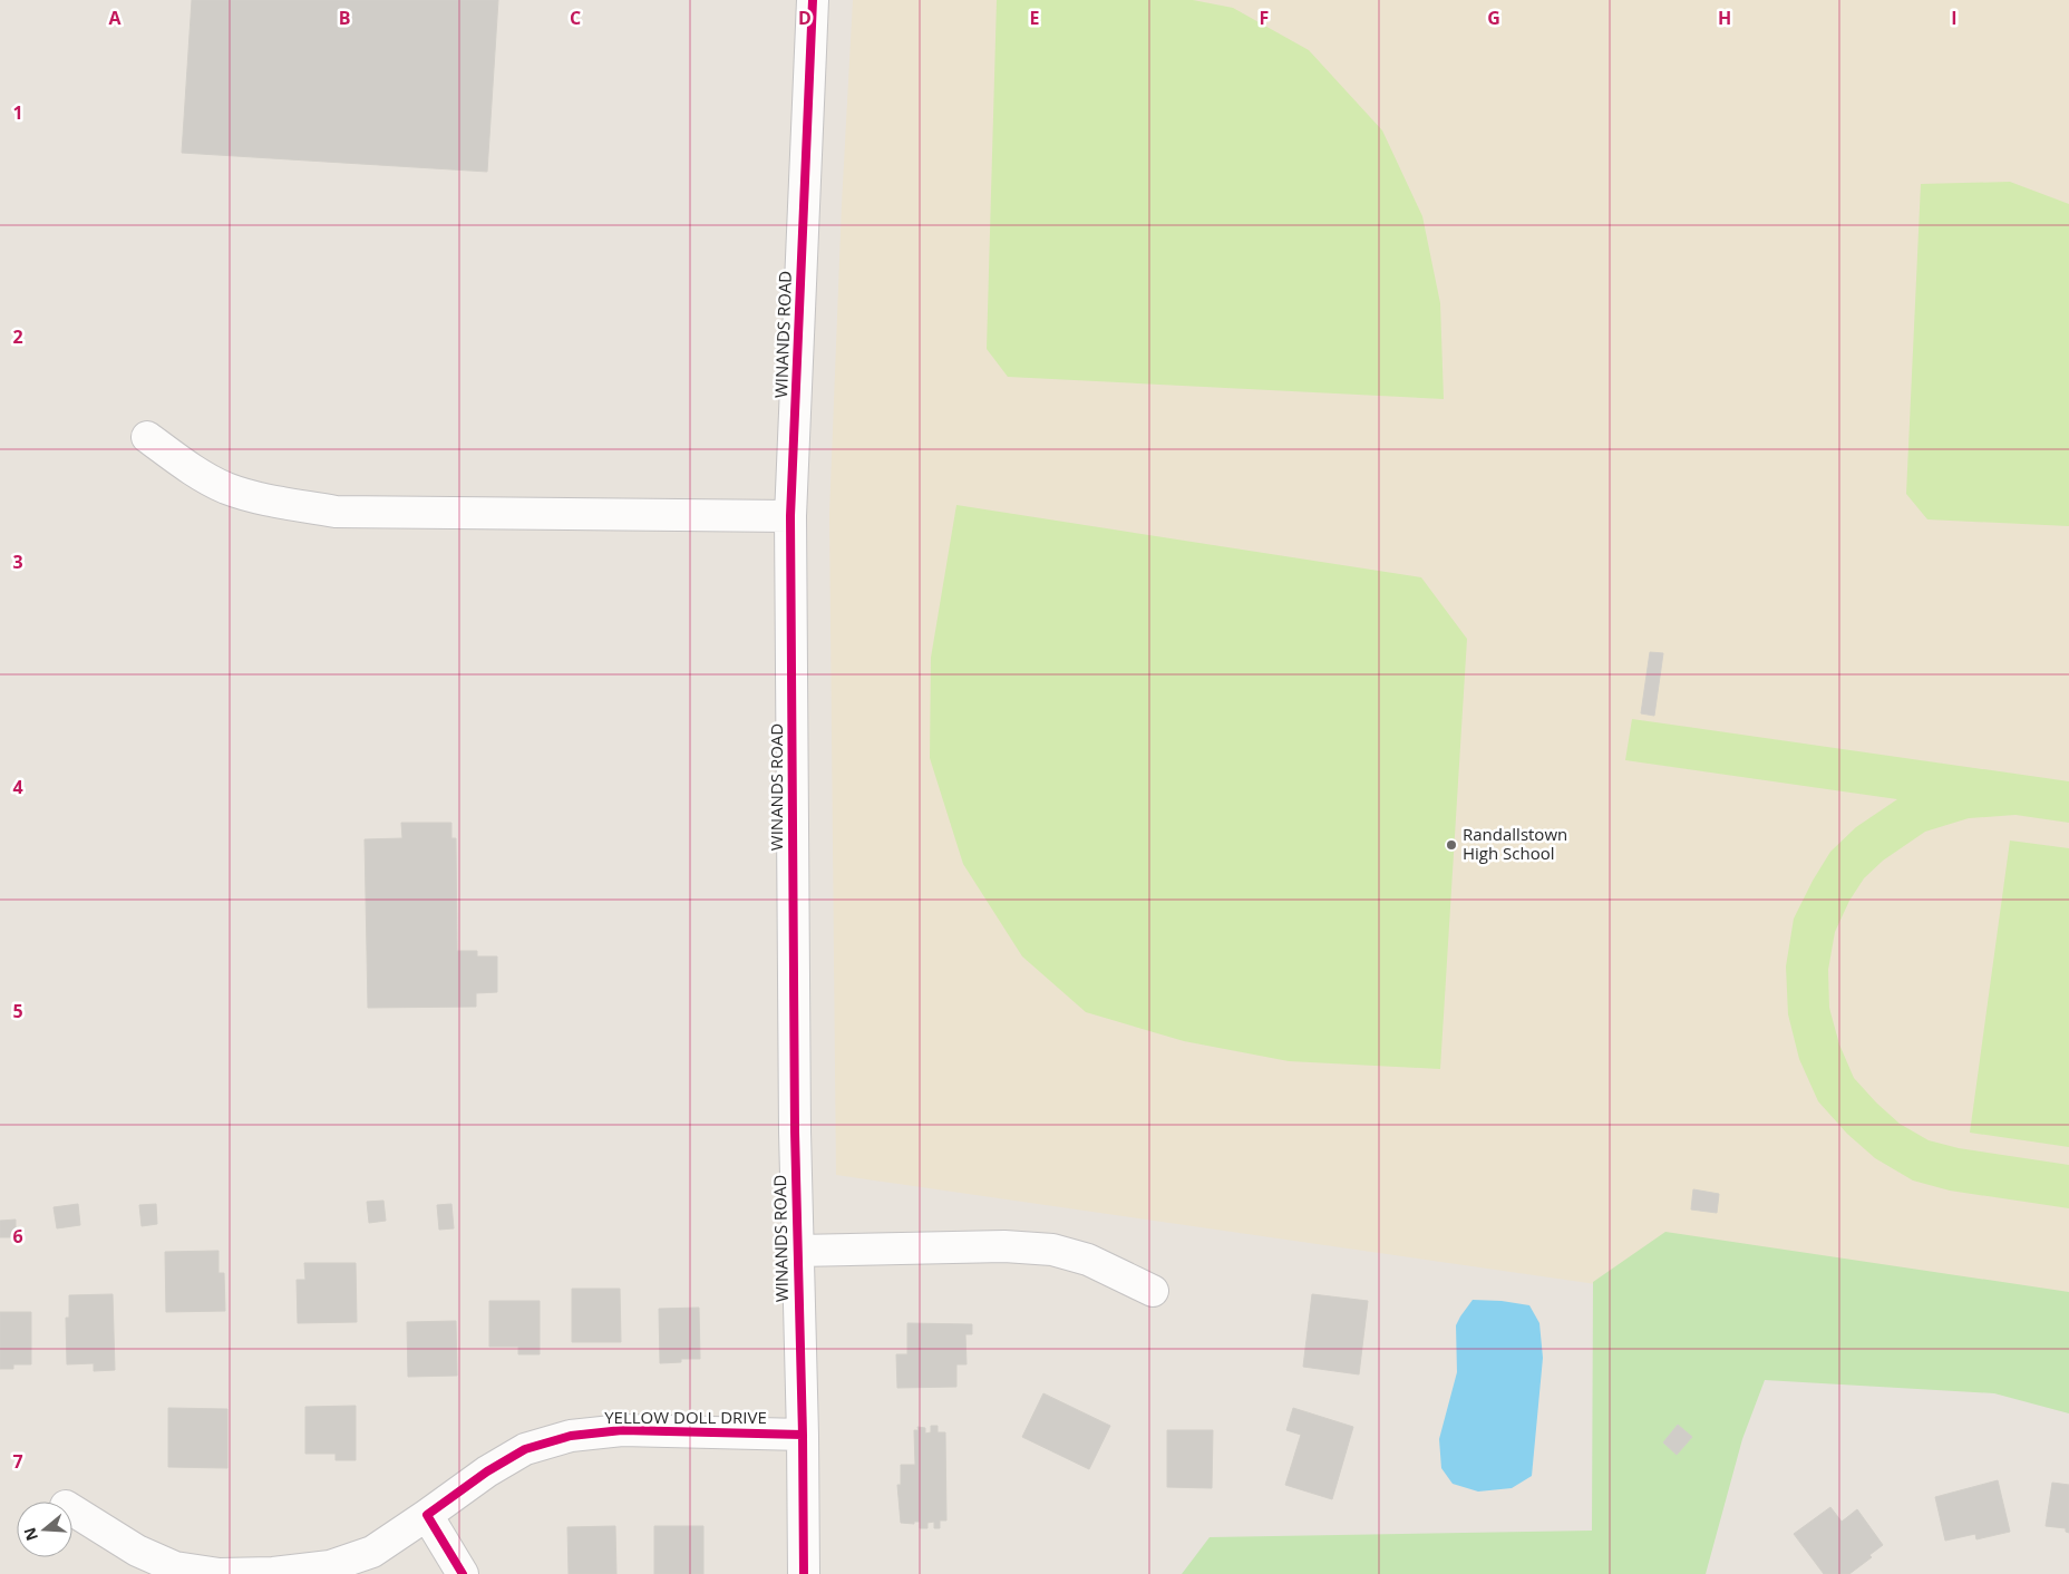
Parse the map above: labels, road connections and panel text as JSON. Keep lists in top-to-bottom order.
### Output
{
  "streets": {
    "street": ["WINANDS ROAD", "YELLOW DOLL DRIVE"]
  },
  "crossings": [
    ["WINANDS ROAD", "YELLOW DOLL DRIVE"]
  ],
  "places": ["Randallstown High School"],
  "north": "left",
  "grid": {
    "columns": [
      "A",
      "B",
      "C",
      "D",
      "E",
      "F",
      "G",
      "H",
      "I"
    ],
    "rows": [
      "1",
      "2",
      "3",
      "4",
      "5",
      "6",
      "7"
    ]
  }
}
